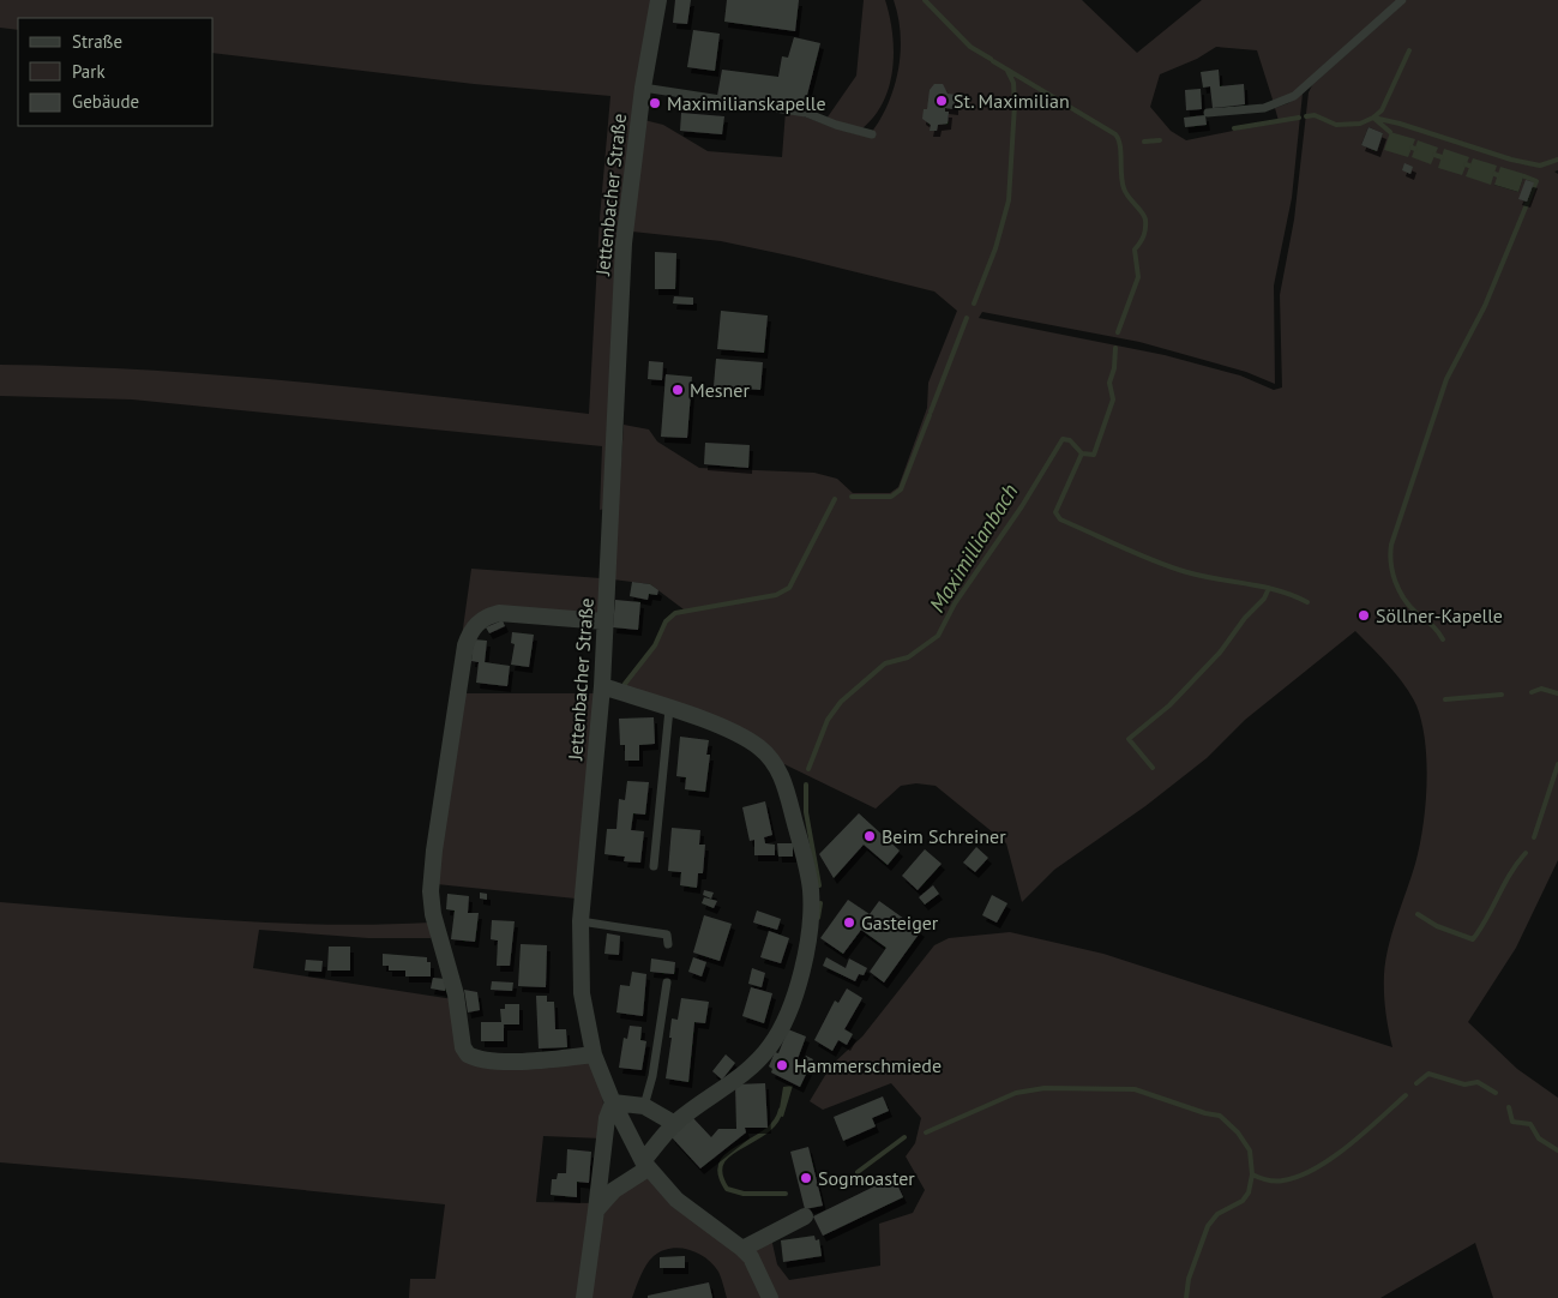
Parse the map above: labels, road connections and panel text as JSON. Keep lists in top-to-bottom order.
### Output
{
  "streets": {
    "street": ["Jettenbacher Straße"]
  },
  "water": ["Maximillianbach"],
  "places": [
    "St. Maximilian",
    "Maximilianskapelle",
    "Mesner",
    "Söllner-Kapelle",
    "Beim Schreiner",
    "Gasteiger",
    "Hammerschmiede",
    "Sogmoaster"
  ],
  "legend": ["Straße", "Park", "Gebäude"]
}
